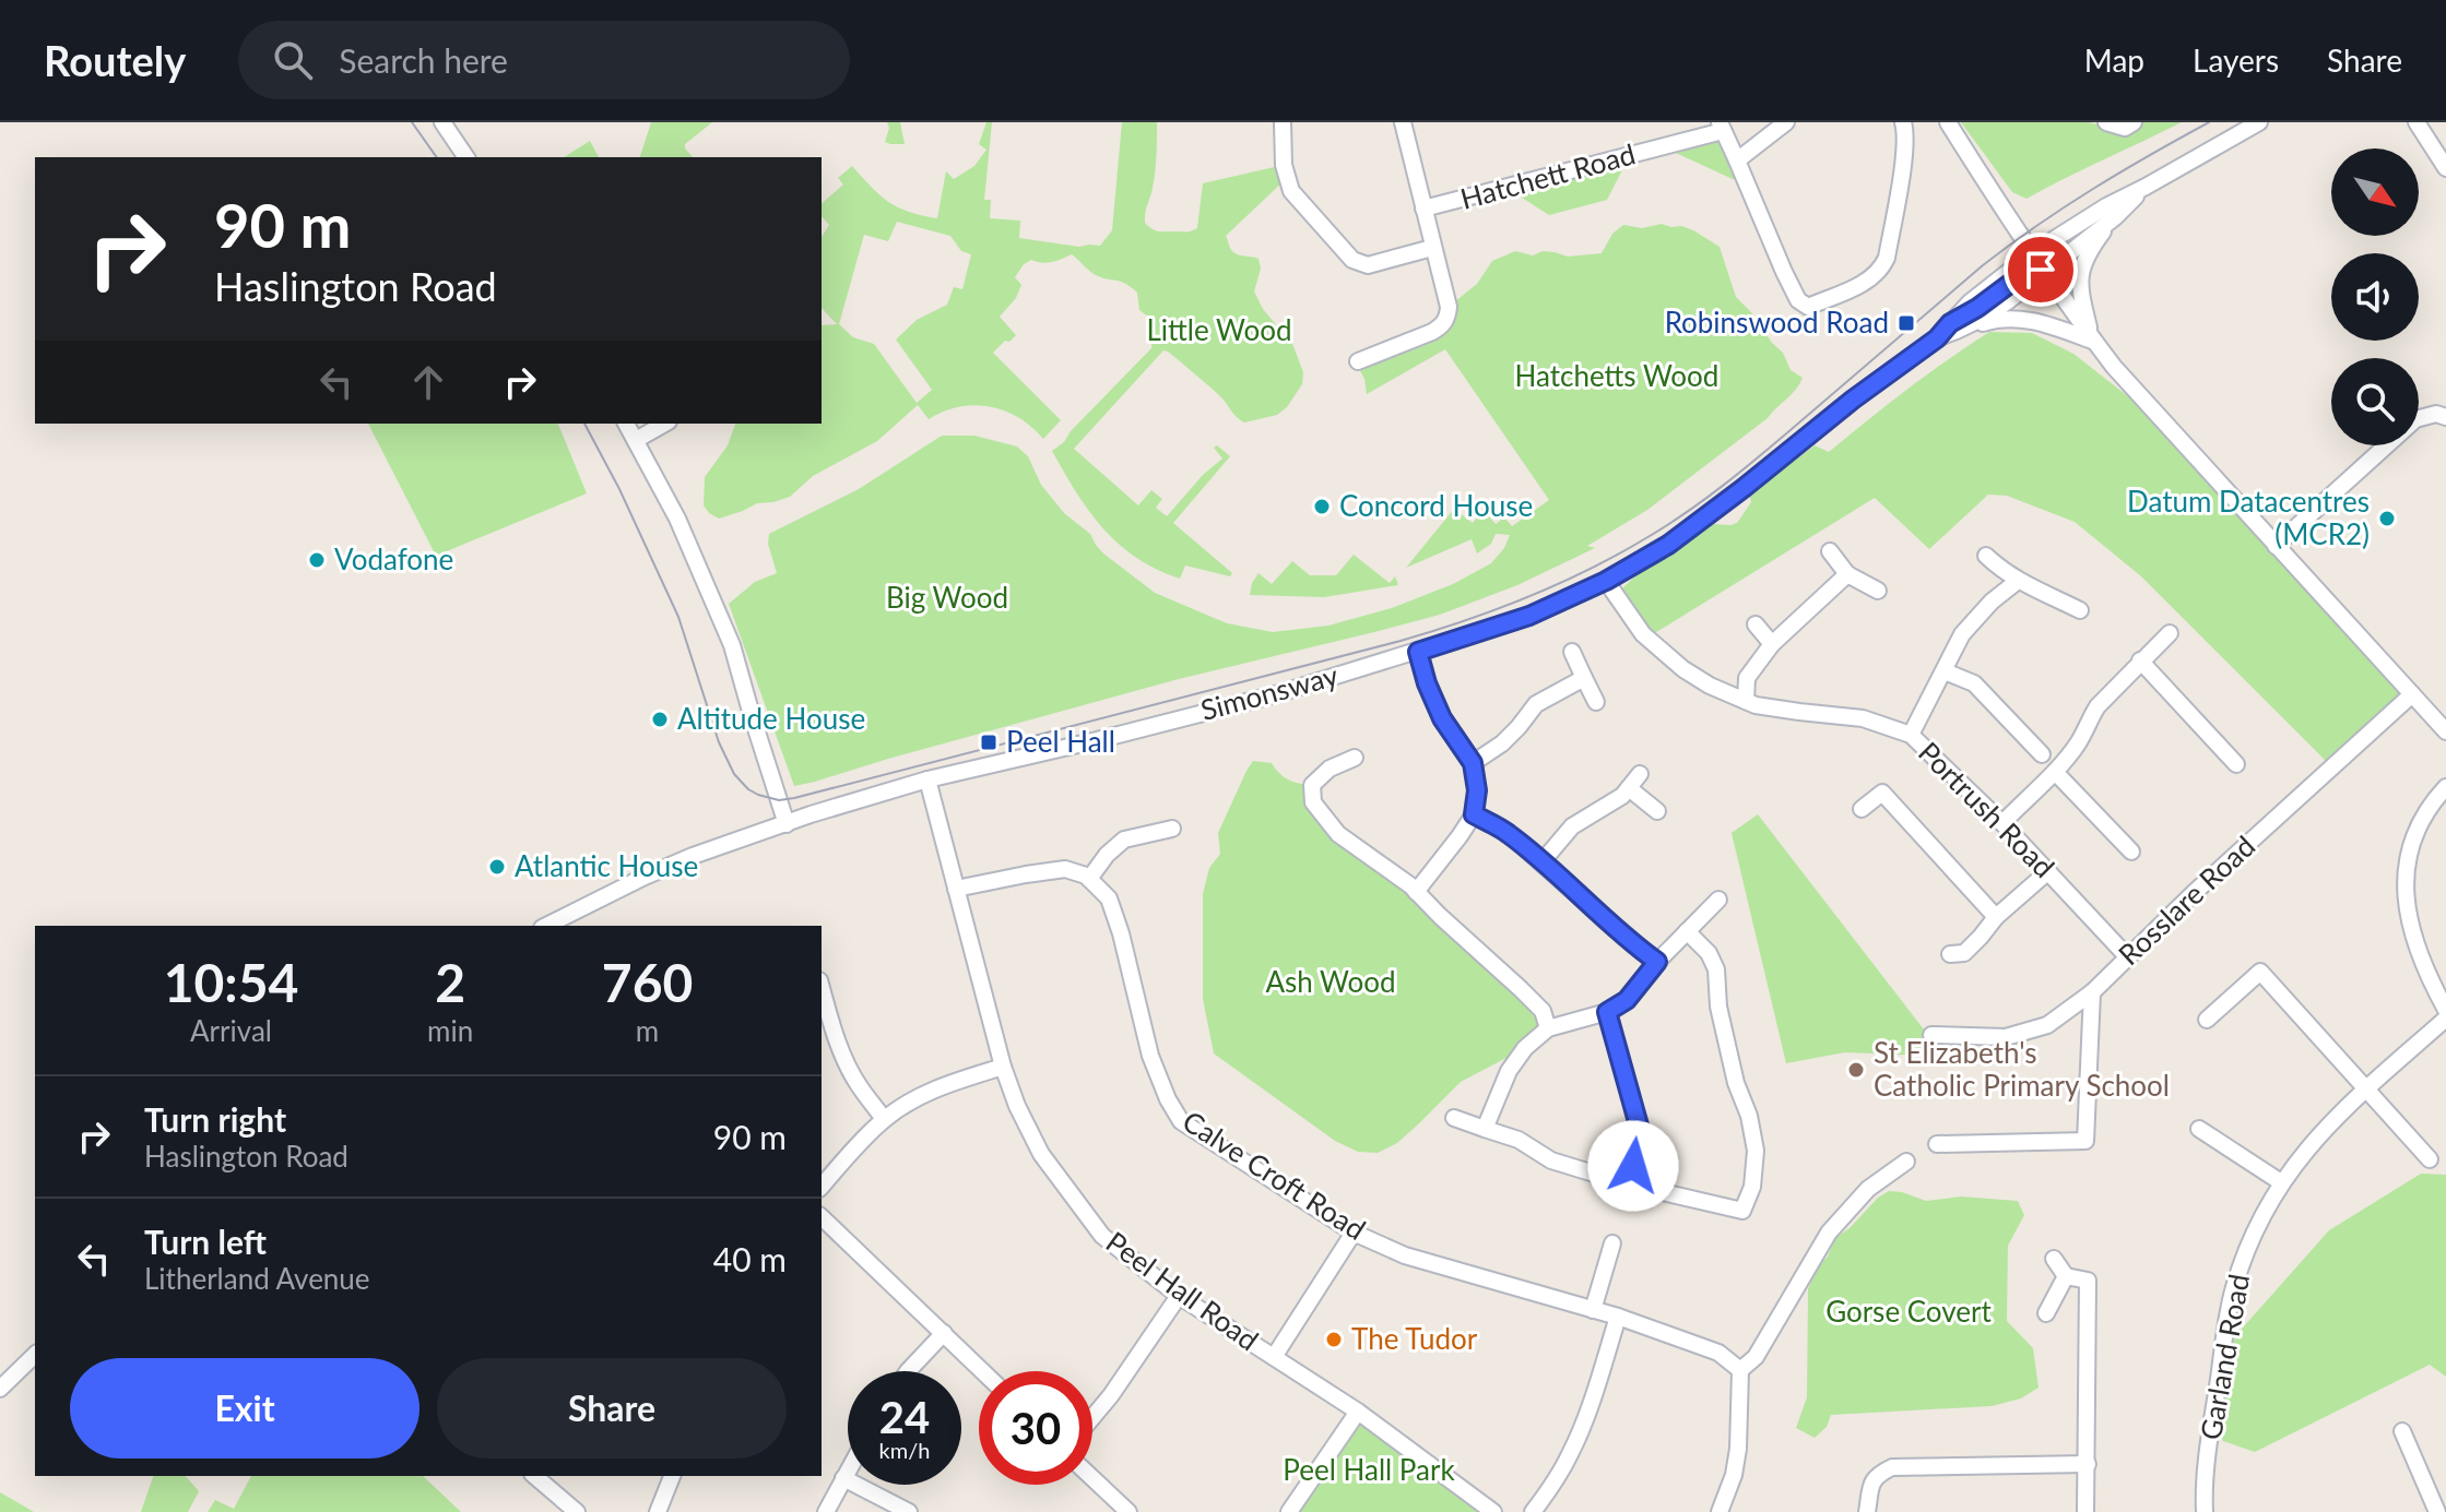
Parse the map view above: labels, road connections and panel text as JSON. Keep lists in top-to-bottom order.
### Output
{
  "streets": {
    "street": [
      "Hatchett Road",
      "Simonsway",
      "Portrush Road",
      "Rosslare Road",
      "Calve Croft Road",
      "Peel Hall Road",
      "Garland Road"
    ]
  },
  "crossings": [
    ["Simonsway", "Portrush Road"],
    ["Simonsway", "Peel Hall Road"],
    ["Portrush Road", "Rosslare Road"]
  ],
  "parks": [
    "Little Wood",
    "Hatchetts Wood",
    "Big Wood",
    "Ash Wood",
    "Gorse Covert",
    "Peel Hall Park"
  ],
  "places": {
    "transit": ["Robinswood Road", "Peel Hall"],
    "other": [
      "Concord House",
      "Datum Datacentres (MCR2)",
      "Vodafone",
      "Altitude House",
      "Atlantic House",
      "St Elizabeth's Catholic Primary School",
      "The Tudor"
    ]
  },
  "north": "bottom right",
  "page": {
    "header": "Routely",
    "search": "Search here",
    "nav": ["Map", "Layers", "Share"],
    "turn": ["90 m", "Haslington Road"],
    "eta": [
      "10:54",
      "Arrival",
      "2",
      "min",
      "760",
      "m"
    ],
    "list": [
      {
        "name": "Turn right",
        "note": "Haslington Road",
        "value": "90 m"
      },
      {
        "name": "Turn left",
        "note": "Litherland Avenue",
        "value": "40 m"
      }
    ],
    "buttons": ["Exit", "Share"],
    "speed": "24 km/h",
    "limit": "30"
  }
}
